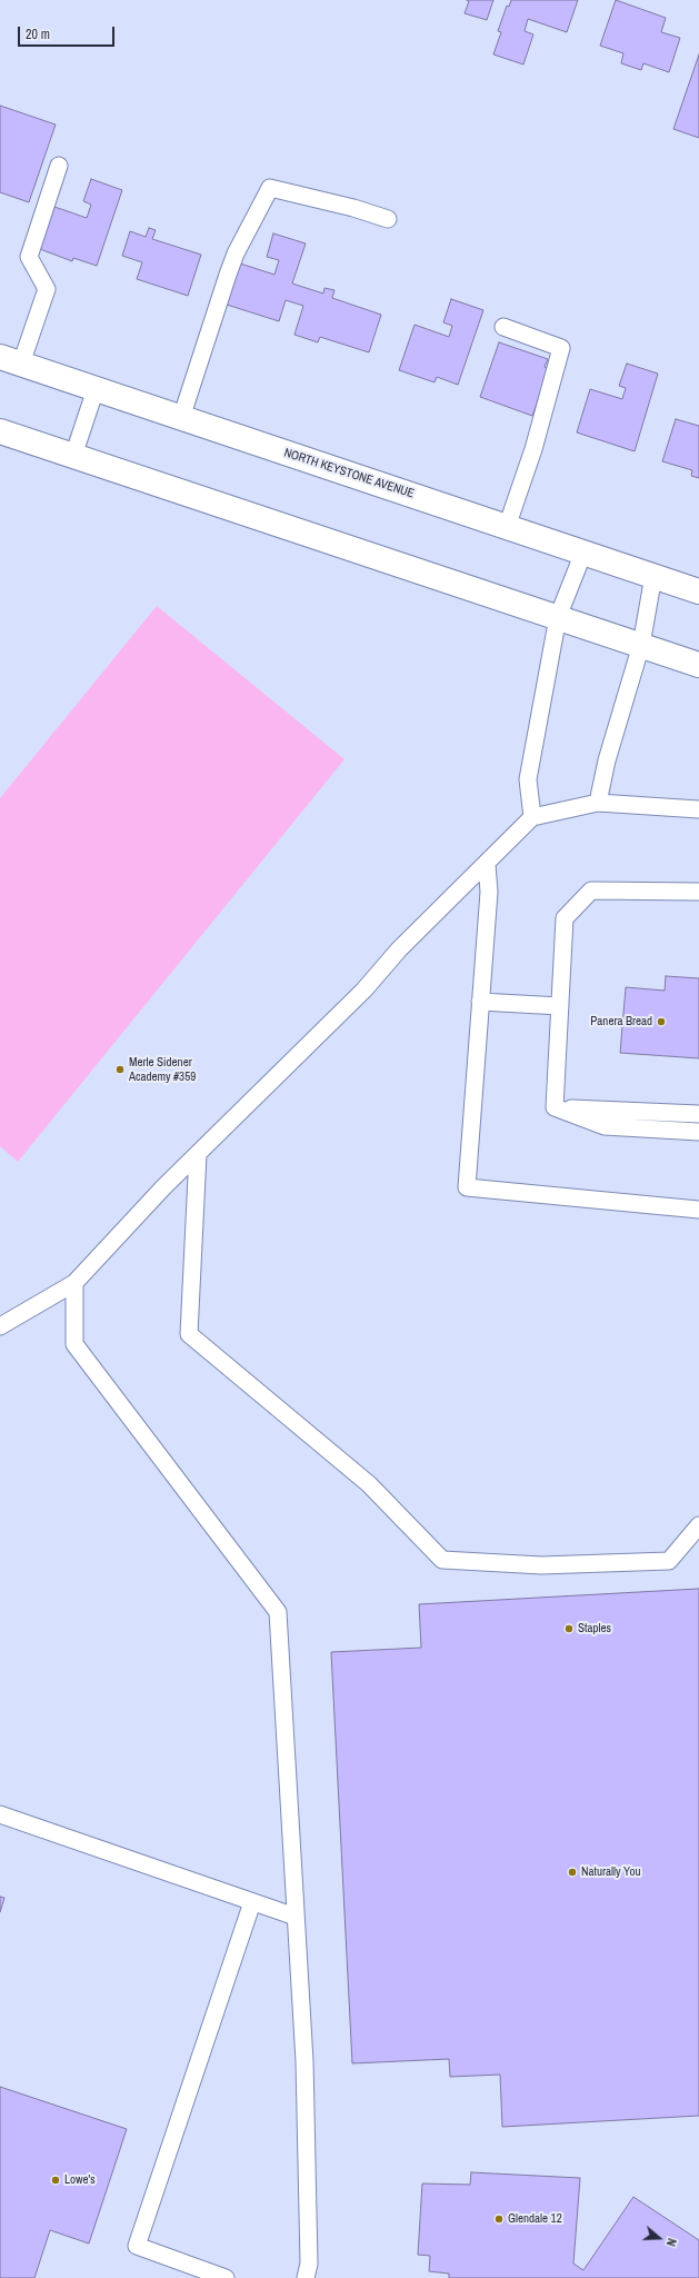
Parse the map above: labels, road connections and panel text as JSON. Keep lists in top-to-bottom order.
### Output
{
  "streets": {
    "main road": ["NORTH KEYSTONE AVENUE"]
  },
  "places": [
    "Panera Bread",
    "Merle Sidener Academy #359",
    "Staples",
    "Naturally You",
    "Lowe's",
    "Glendale 12"
  ],
  "scale_bar": "20 m",
  "north": "right"
}
